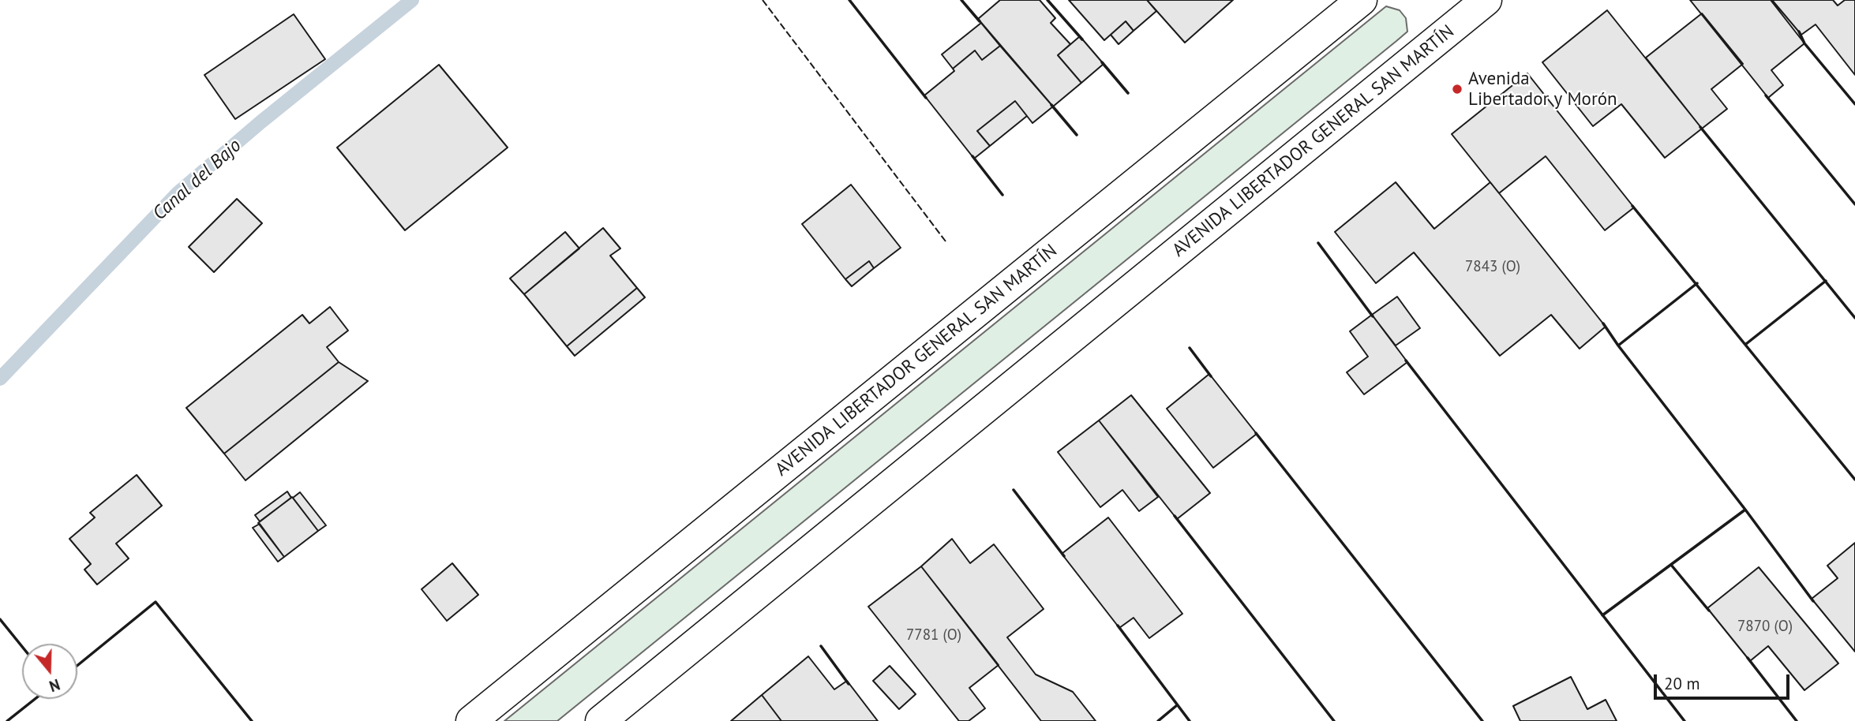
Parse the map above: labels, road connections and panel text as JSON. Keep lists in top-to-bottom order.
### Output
{
  "streets": {
    "main road": ["AVENIDA LIBERTADOR GENERAL SAN MARTÍN"]
  },
  "water": ["Canal del Bajo"],
  "places": ["Avenida Libertador y Morón"],
  "house_numbers": ["7843 (O)", "7870 (O)", "7781 (O)"],
  "scale_bar": "20 m",
  "north": "bottom"
}
